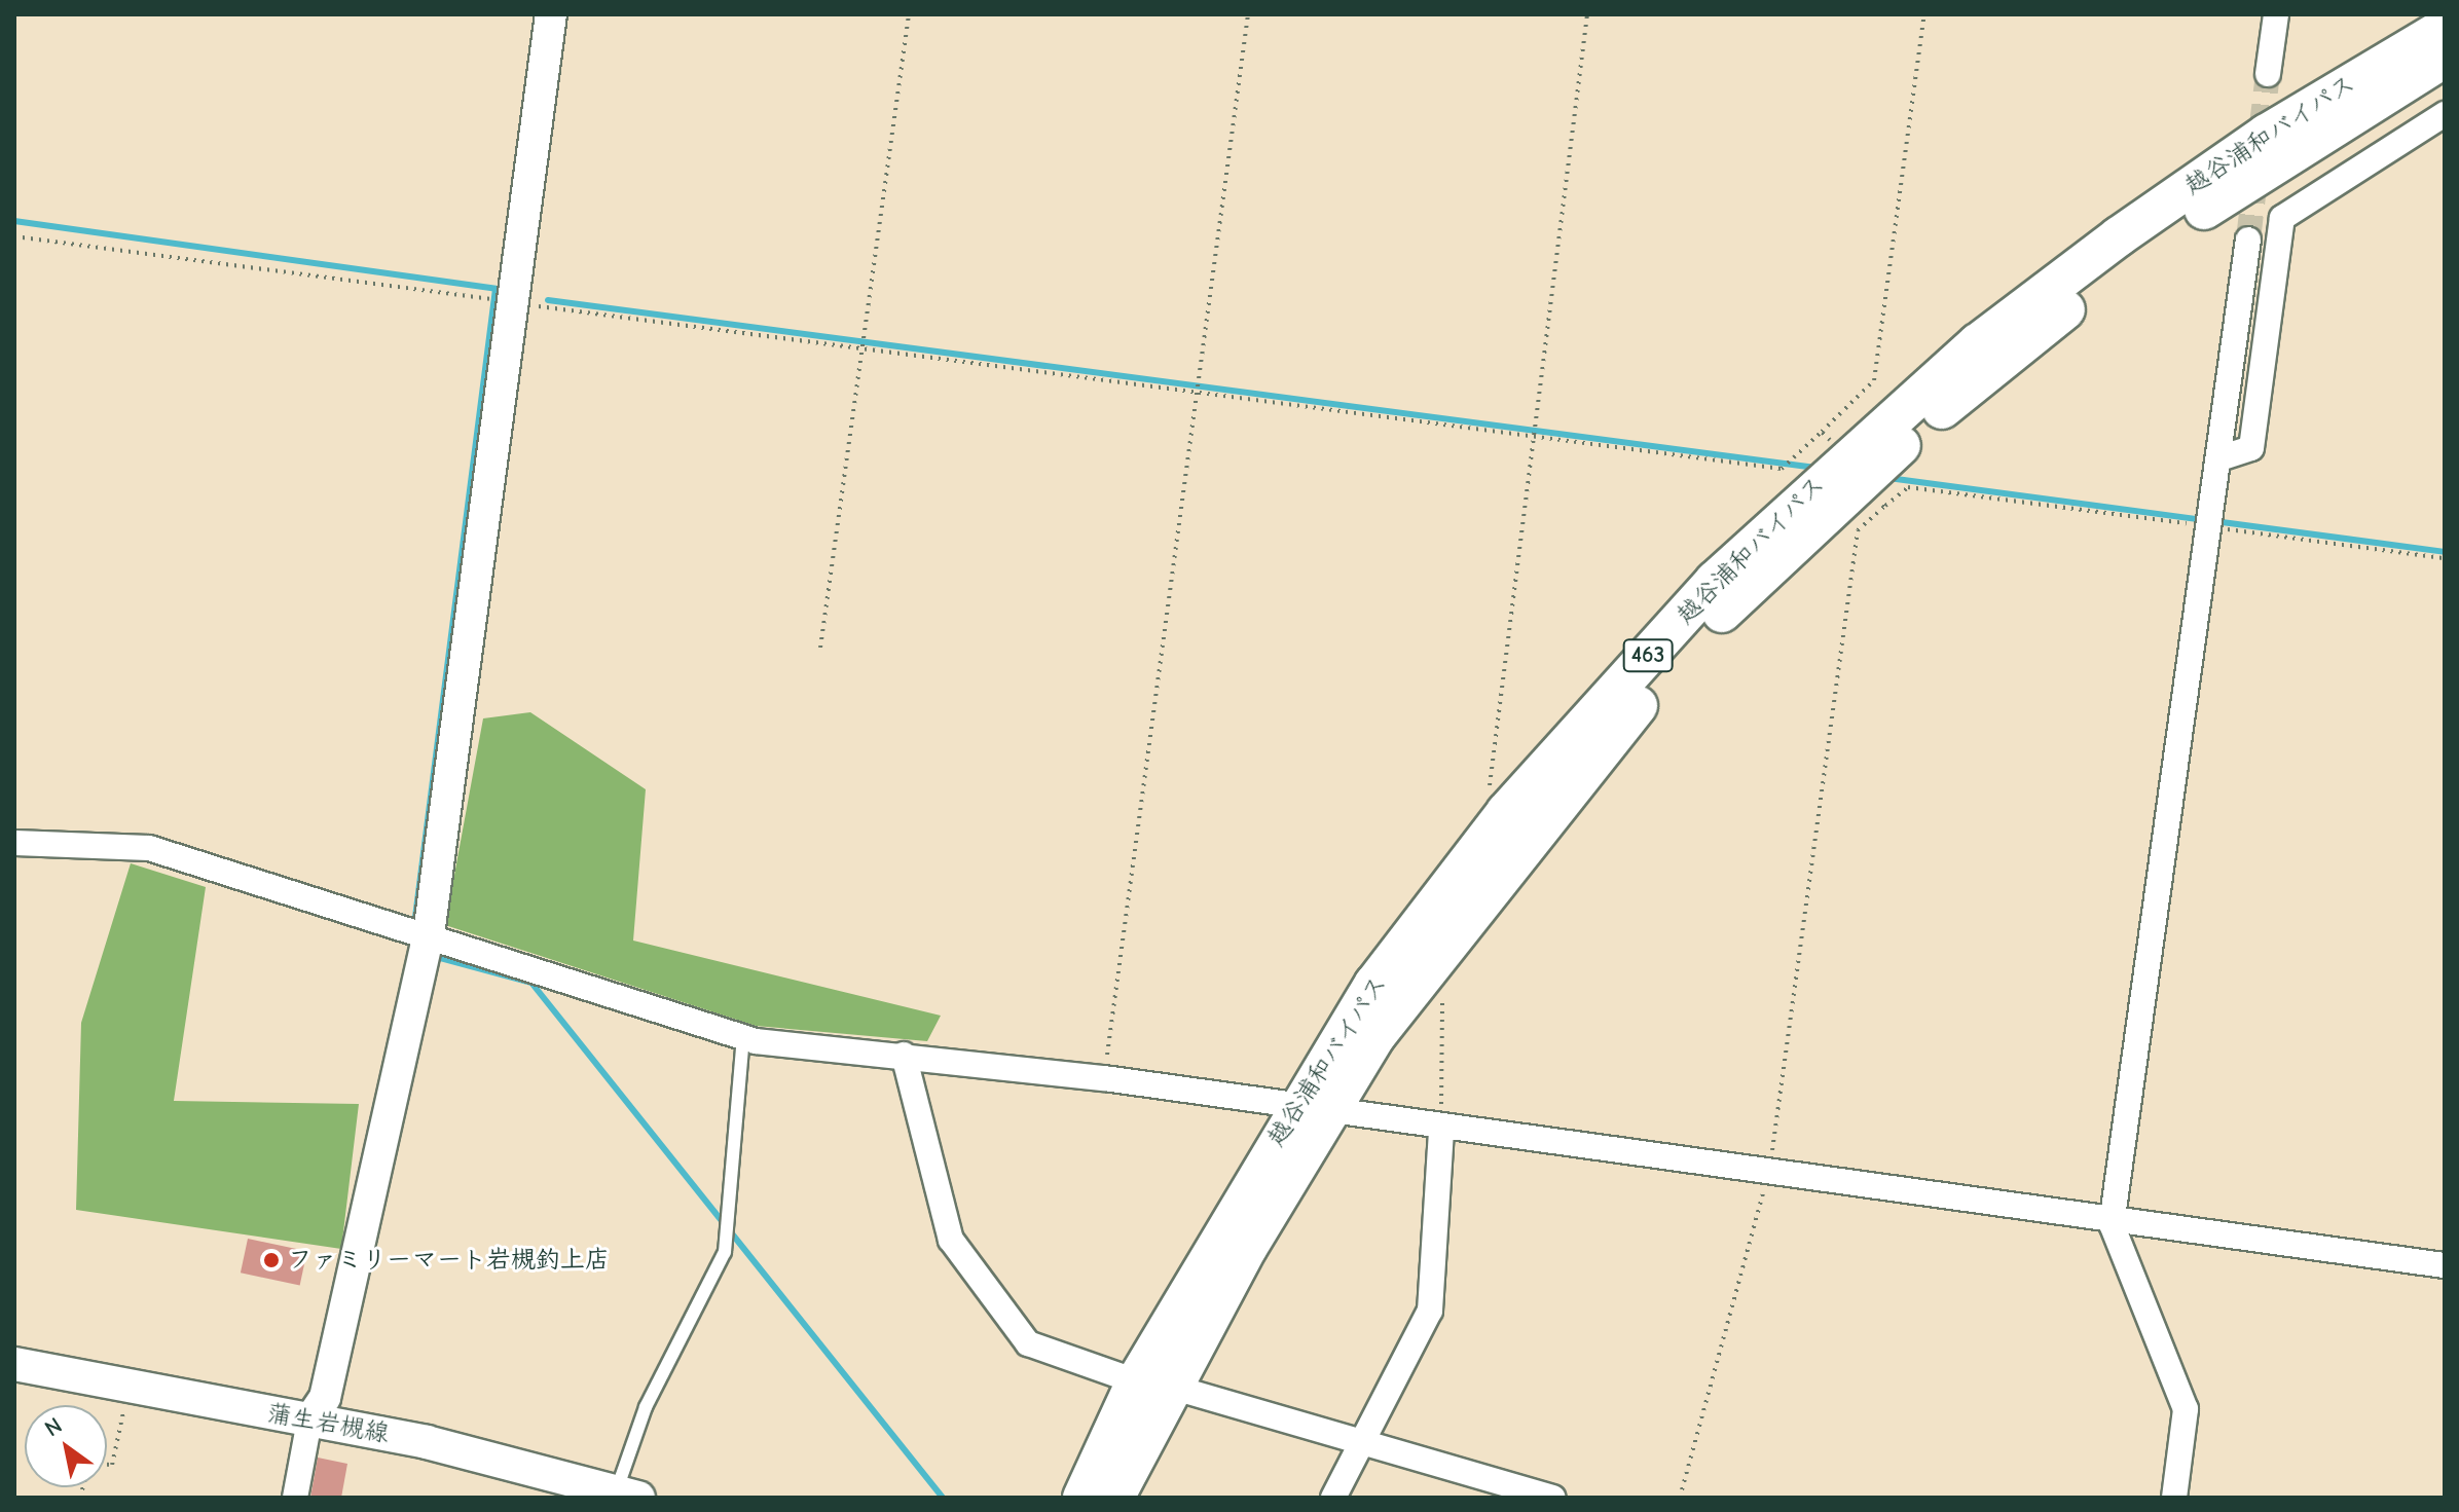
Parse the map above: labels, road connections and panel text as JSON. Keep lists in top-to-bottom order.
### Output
{
  "streets": {
    "highway": ["越谷浦和バイパス", "463"],
    "main road": ["蒲生岩槻線"]
  },
  "places": ["ファミリーマート岩槻釣上店"],
  "north": "top left"
}
